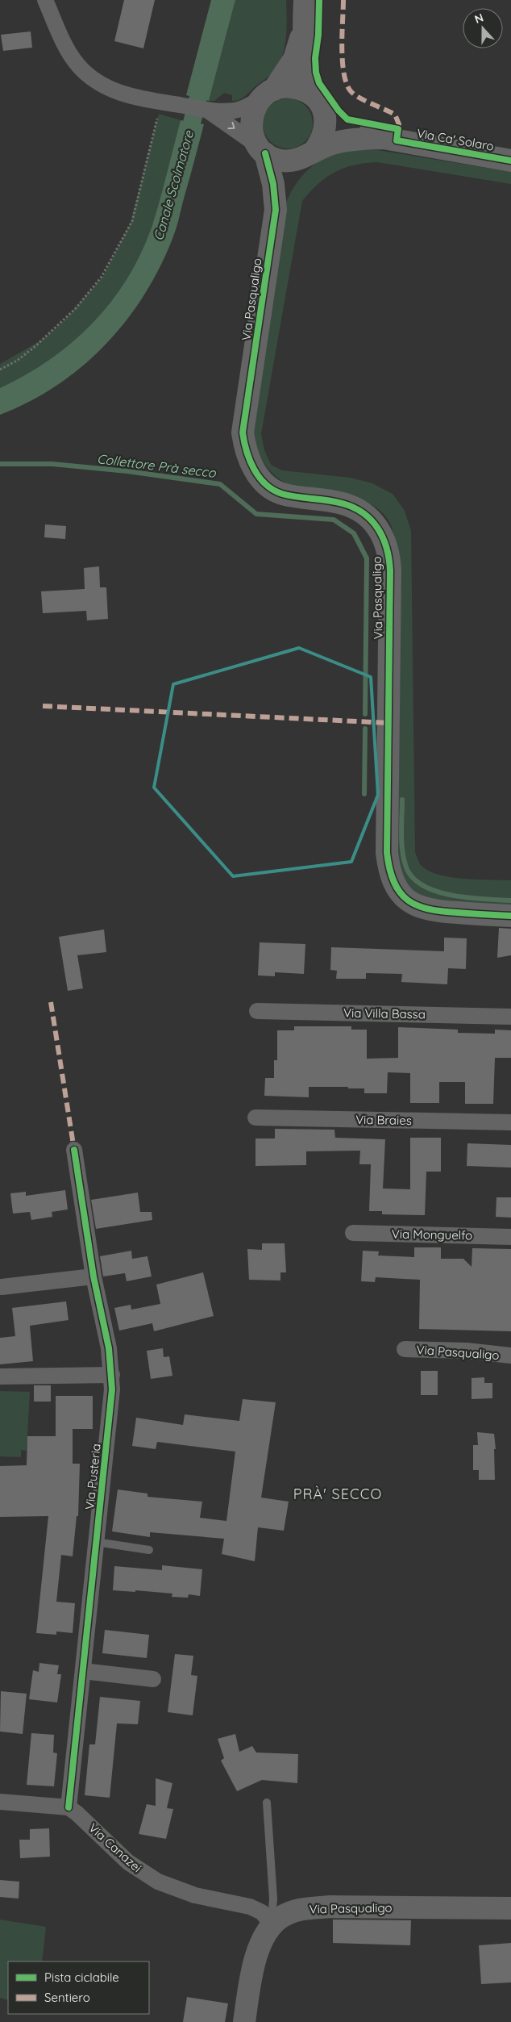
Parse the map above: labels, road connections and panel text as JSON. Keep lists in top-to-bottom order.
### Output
{
  "streets": {
    "street": [
      "Via Ca' Solaro",
      "Via Pasqualigo",
      "Via Villa Bassa",
      "Via Braies",
      "Via Monguelfo",
      "Via Pusteria",
      "Via Canazei"
    ]
  },
  "crossings": [
    ["Via Ca' Solaro", "Via Pasqualigo"],
    ["Via Pasqualigo", "Via Canazei"],
    ["Via Pusteria", "Via Canazei"]
  ],
  "districts": ["PRÀ' SECCO"],
  "water": ["Canale Scolmatore", "Collettore Prà secco"],
  "legend": ["Pista ciclabile", "Sentiero"],
  "north": "top"
}
